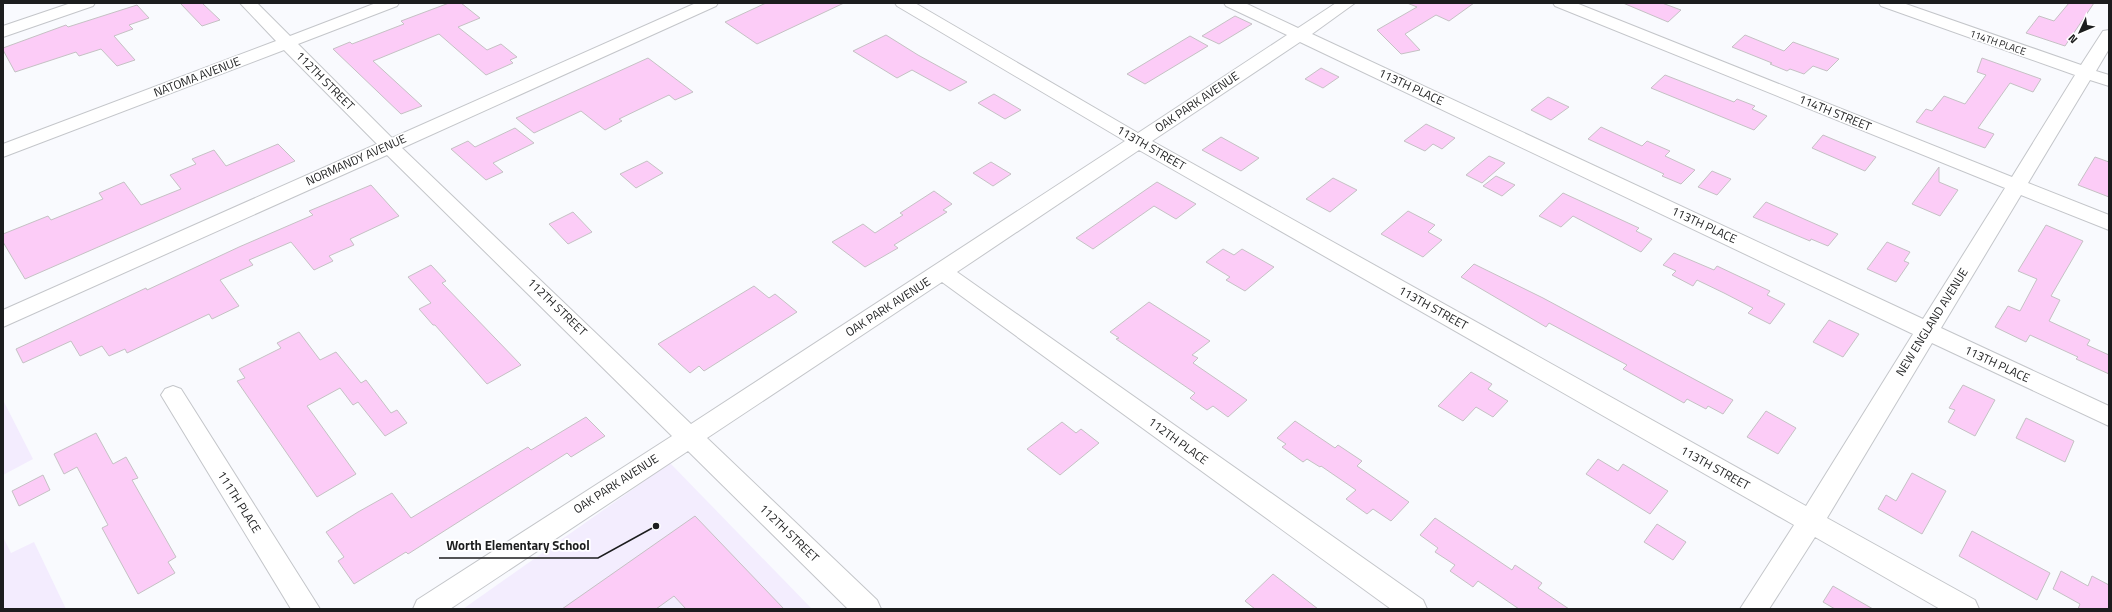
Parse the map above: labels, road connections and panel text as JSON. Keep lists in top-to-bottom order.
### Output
{
  "streets": {
    "street": [
      "114TH PLACE",
      "NATOMA AVENUE",
      "112TH STREET",
      "113TH PLACE",
      "OAK PARK AVENUE",
      "114TH STREET",
      "113TH STREET",
      "NORMANDY AVENUE",
      "NEW ENGLAND AVENUE",
      "112TH PLACE",
      "111TH PLACE"
    ]
  },
  "crossings": [
    ["114TH PLACE", "NEW ENGLAND AVENUE"],
    ["NATOMA AVENUE", "112TH STREET"],
    ["112TH STREET", "OAK PARK AVENUE"],
    ["112TH STREET", "NORMANDY AVENUE"],
    ["113TH PLACE", "OAK PARK AVENUE"],
    ["113TH PLACE", "NEW ENGLAND AVENUE"],
    ["OAK PARK AVENUE", "113TH STREET"],
    ["OAK PARK AVENUE", "112TH PLACE"],
    ["114TH STREET", "NEW ENGLAND AVENUE"],
    ["113TH STREET", "NEW ENGLAND AVENUE"]
  ],
  "places": ["Worth Elementary School"],
  "north": "bottom left"
}
